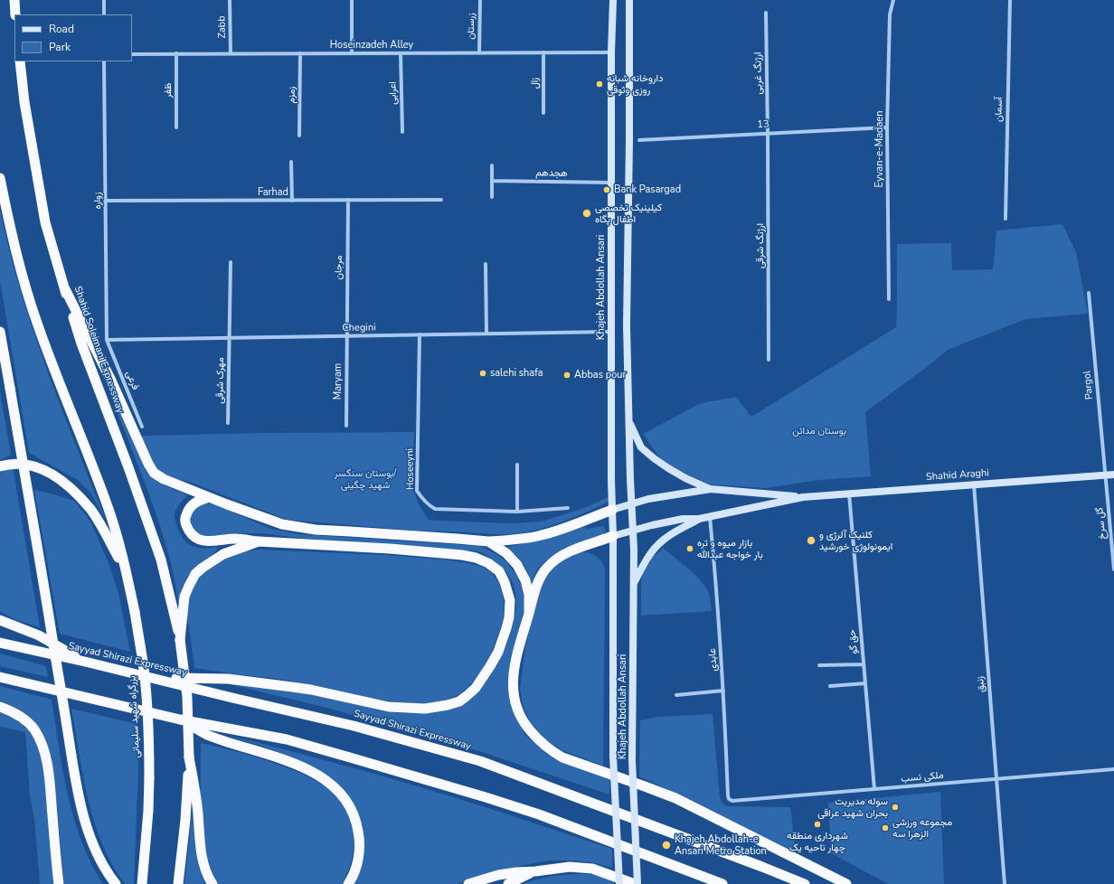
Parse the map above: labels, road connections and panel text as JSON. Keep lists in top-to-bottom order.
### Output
{
  "streets": {
    "highway": ["Shahid Soleimani Expressway", "Sayyad Shirazi Expressway", "بزرگراه شهید سلیمانی"],
    "main road": ["Khajeh Abdollah Ansari", "Shahid Araghi"],
    "street": [
      "زرستان",
      "Zabb",
      "Hoseinzadeh Alley",
      "ارژنگ غربی",
      "زال",
      "ظفر",
      "اعرابی",
      "زمزم",
      "آسمان",
      "13",
      "Eyvan-e-Madaen",
      "هجدهم",
      "Farhad",
      "زواره",
      "ارژنگ شرقی",
      "مرجان",
      "Chegini",
      "فرعی",
      "مهرک شرقی",
      "Maryam",
      "Pargol",
      "Hoseeyni",
      "گل سرخ",
      "حق گو",
      "عابدی",
      "زنبق",
      "ملکی نسب"
    ]
  },
  "crossings": [
    ["زرستان", "Hoseinzadeh Alley"],
    ["Zabb", "Hoseinzadeh Alley"],
    ["Hoseinzadeh Alley", "زال"],
    ["Hoseinzadeh Alley", "ظفر"],
    ["Hoseinzadeh Alley", "اعرابی"],
    ["Hoseinzadeh Alley", "زمزم"],
    ["Hoseinzadeh Alley", "Khajeh Abdollah Ansari"],
    ["ارژنگ غربی", "13"],
    ["ارژنگ غربی", "ارژنگ شرقی"],
    ["13", "Eyvan-e-Madaen"],
    ["13", "ارژنگ شرقی"],
    ["هجدهم", "Khajeh Abdollah Ansari"],
    ["Farhad", "زواره"],
    ["Farhad", "مرجان"],
    ["زواره", "Chegini"],
    ["زواره", "فرعی"],
    ["مرجان", "Chegini"],
    ["مرجان", "Maryam"],
    ["Khajeh Abdollah Ansari", "Chegini"],
    ["Khajeh Abdollah Ansari", "Shahid Araghi"],
    ["Chegini", "فرعی"],
    ["Chegini", "مهرک شرقی"],
    ["Chegini", "Maryam"],
    ["Chegini", "Hoseeyni"],
    ["Pargol", "Shahid Araghi"],
    ["Pargol", "گل سرخ"],
    ["Shahid Araghi", "گل سرخ"],
    ["Shahid Araghi", "حق گو"],
    ["Shahid Araghi", "عابدی"],
    ["Shahid Araghi", "زنبق"],
    ["حق گو", "ملکی نسب"],
    ["عابدی", "ملکی نسب"],
    ["زنبق", "ملکی نسب"]
  ],
  "parks": ["بوستان مدائن", "بوستان سنگسر/ شهید چگینی"],
  "places": [
    "داروخانه شبانه روزی وثوقی",
    "Bank Pasargad",
    "کیلینیک تخصصی اطفال پگاه",
    "salehi shafa",
    "Abbas pour",
    "کلنیک آلرژی و ایمونولوژی خورشید",
    "بازار میوه و تره بار خواجه عبدالله",
    "سوله مدیریت بحران شهید عراقی",
    "شهرداری منطقه چهار ناحیه یک",
    "مجموعه ورزشی الزهرا سه",
    "Khajeh Abdollah-e Ansari Metro Station"
  ],
  "legend": ["Road", "Park"]
}
